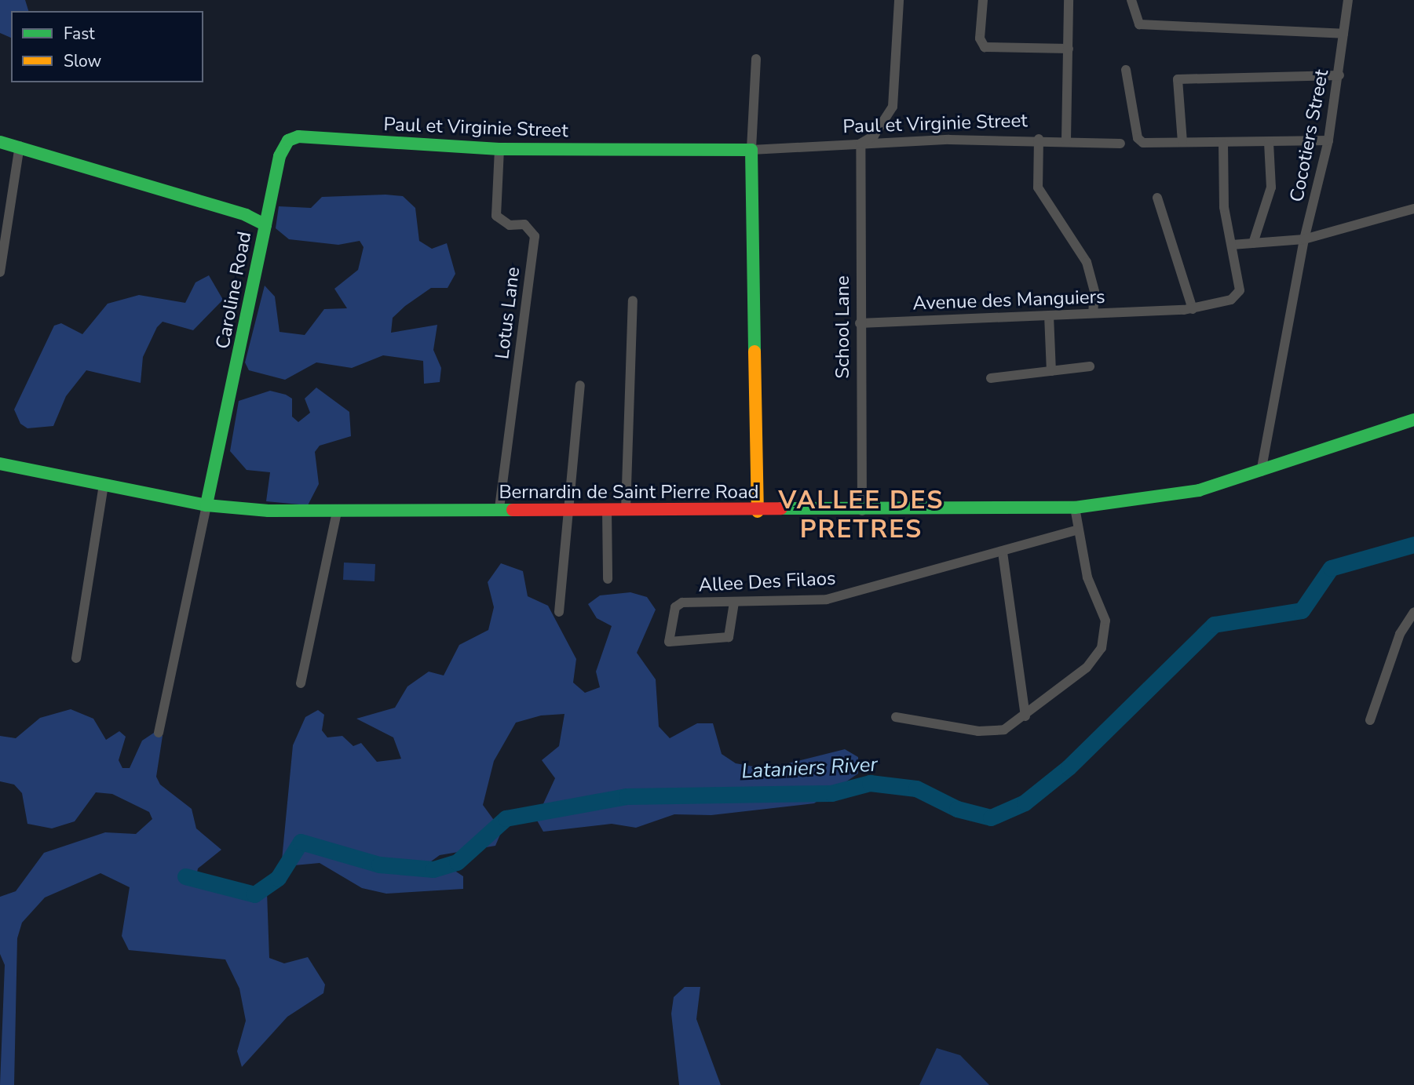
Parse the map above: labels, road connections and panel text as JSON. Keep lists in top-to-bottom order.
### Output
{
  "streets": {
    "main road": ["Paul et Virginie Street", "Caroline Road", "Bernardin de Saint Pierre Road"],
    "street": [
      "Cocotiers Street",
      "Avenue des Manguiers",
      "Lotus Lane",
      "School Lane",
      "Allee Des Filaos"
    ]
  },
  "crossings": [
    ["Paul et Virginie Street", "Caroline Road"],
    ["Paul et Virginie Street", "Lotus Lane"],
    ["Paul et Virginie Street", "School Lane"],
    ["Cocotiers Street", "Bernardin de Saint Pierre Road"],
    ["Caroline Road", "Bernardin de Saint Pierre Road"],
    ["Avenue des Manguiers", "School Lane"],
    ["Lotus Lane", "Bernardin de Saint Pierre Road"],
    ["School Lane", "Bernardin de Saint Pierre Road"]
  ],
  "districts": ["VALLEE DES PRETRES"],
  "water": ["Lataniers River"],
  "legend": ["Fast", "Slow"]
}
